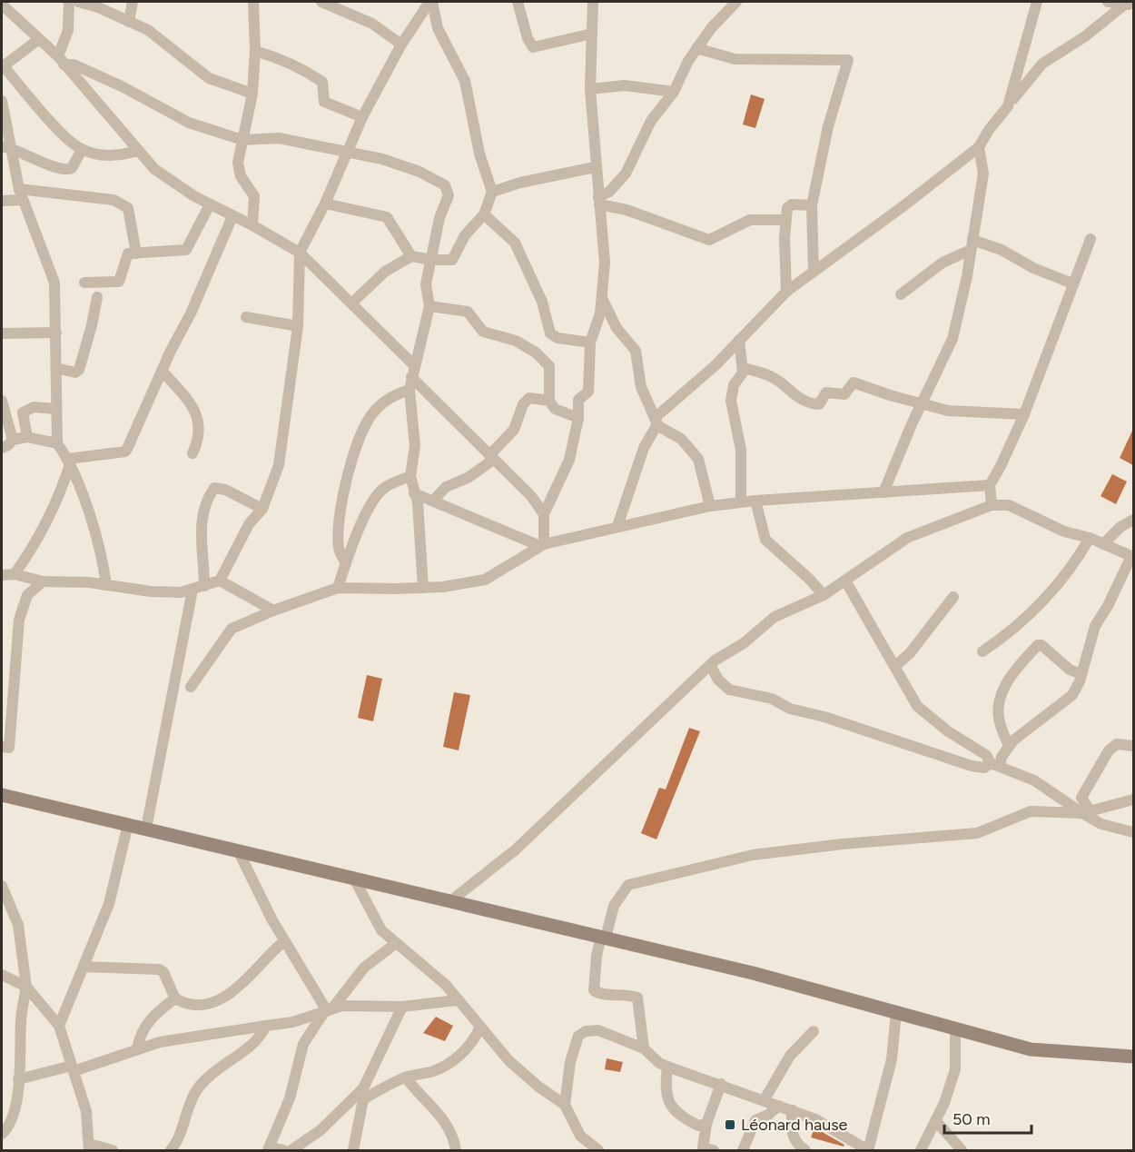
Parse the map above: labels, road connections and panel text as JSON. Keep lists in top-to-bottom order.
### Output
{
  "places": {
    "transit": ["Léonard hause"]
  },
  "scale_bar": "50 m"
}
